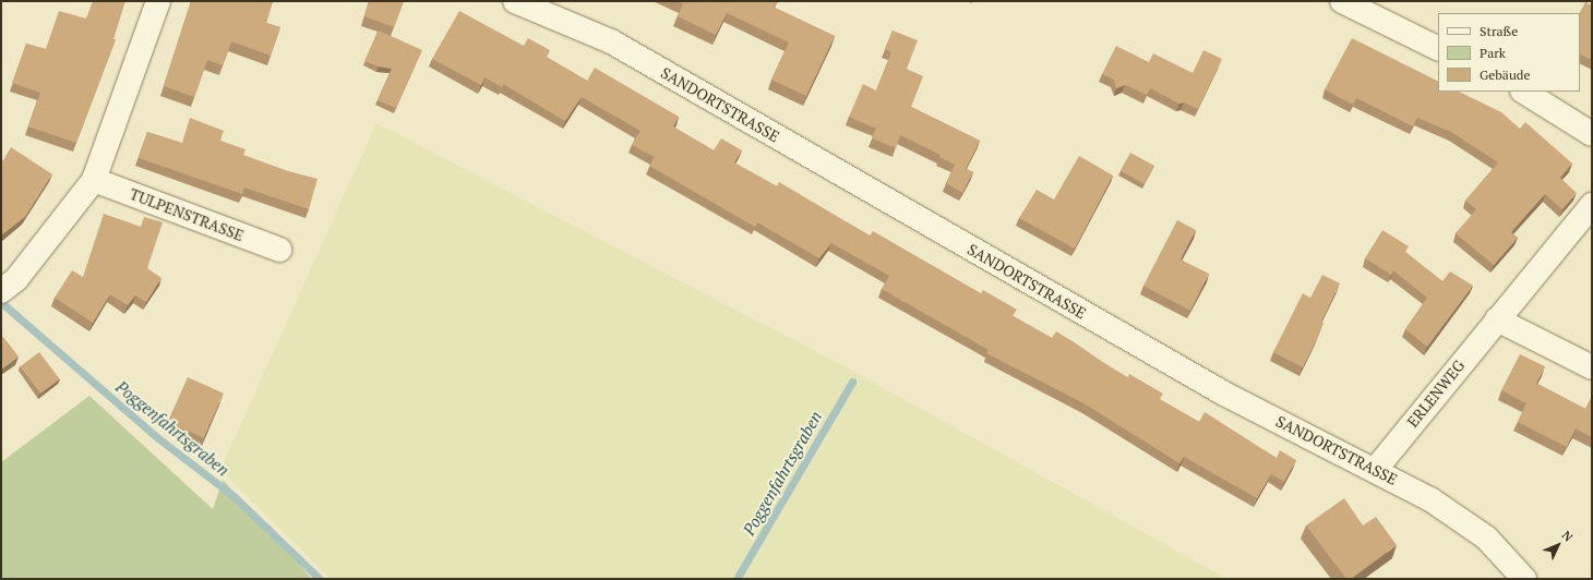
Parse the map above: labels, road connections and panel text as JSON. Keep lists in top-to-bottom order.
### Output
{
  "streets": {
    "street": ["SANDORTSTRASSE", "TULPENSTRASSE", "ERLENWEG"]
  },
  "crossings": [
    ["SANDORTSTRASSE", "ERLENWEG"]
  ],
  "water": ["Poggenfahrtsgraben"],
  "legend": ["Straße", "Park", "Gebäude"],
  "north": "top right"
}
